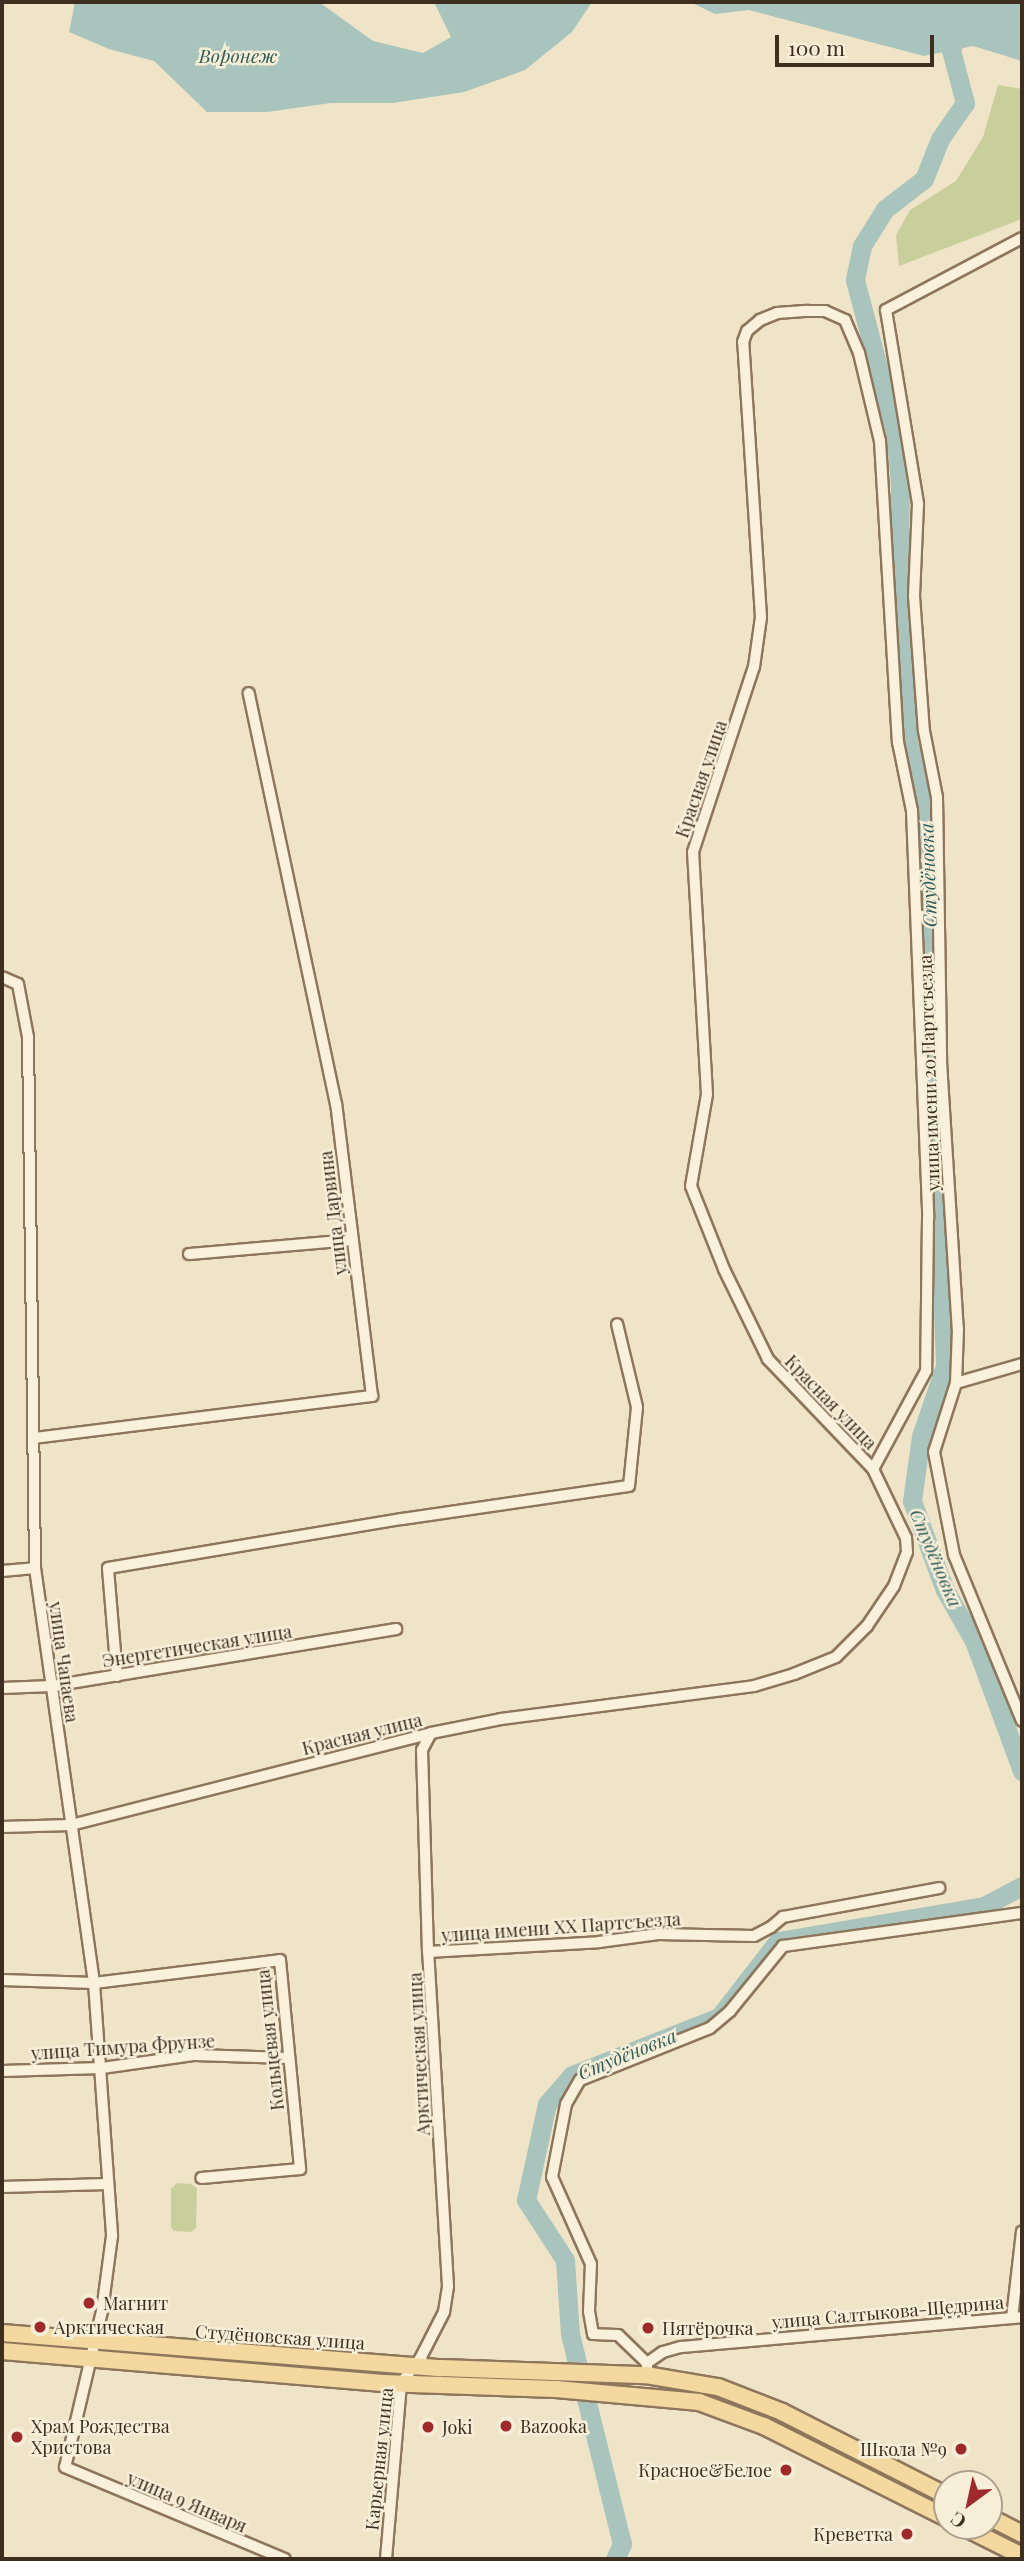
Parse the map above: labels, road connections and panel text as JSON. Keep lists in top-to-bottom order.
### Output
{
  "streets": {
    "main road": ["Студёновская улица"],
    "street": [
      "Красная улица",
      "улица имени 20 Партсъезда",
      "улица Дарвина",
      "Энергетическая улица",
      "улица Чапаева",
      "улица имени ХХ Партсъезда",
      "Кольцевая улица",
      "улица Тимура Фрунзе",
      "Арктическая улица",
      "улица Салтыкова-Щедрина",
      "Карьерная улица",
      "улица 9 Января"
    ]
  },
  "crossings": [
    ["Красная улица", "улица имени 20 Партсъезда"],
    ["Красная улица", "улица Чапаева"],
    ["Красная улица", "Арктическая улица"],
    ["улица Дарвина", "улица Чапаева"],
    ["Энергетическая улица", "улица Чапаева"],
    ["улица Чапаева", "Кольцевая улица"],
    ["улица Чапаева", "улица Тимура Фрунзе"],
    ["улица Чапаева", "Студёновская улица"],
    ["улица Чапаева", "улица 9 Января"],
    ["улица имени ХХ Партсъезда", "Арктическая улица"],
    ["Кольцевая улица", "улица Тимура Фрунзе"],
    ["Арктическая улица", "Студёновская улица"],
    ["Арктическая улица", "Карьерная улица"],
    ["улица Салтыкова-Щедрина", "Студёновская улица"],
    ["Студёновская улица", "Карьерная улица"],
    ["Студёновская улица", "улица 9 Января"]
  ],
  "water": ["Воронеж", "Студёновка"],
  "places": [
    "Магнит",
    "Арктическая",
    "Пятёрочка",
    "Bazooka",
    "Joki",
    "Храм Рождества Христова",
    "Школа №9",
    "Красное&Белое",
    "Креветка"
  ],
  "scale_bar": "100 m",
  "north": "bottom left"
}
